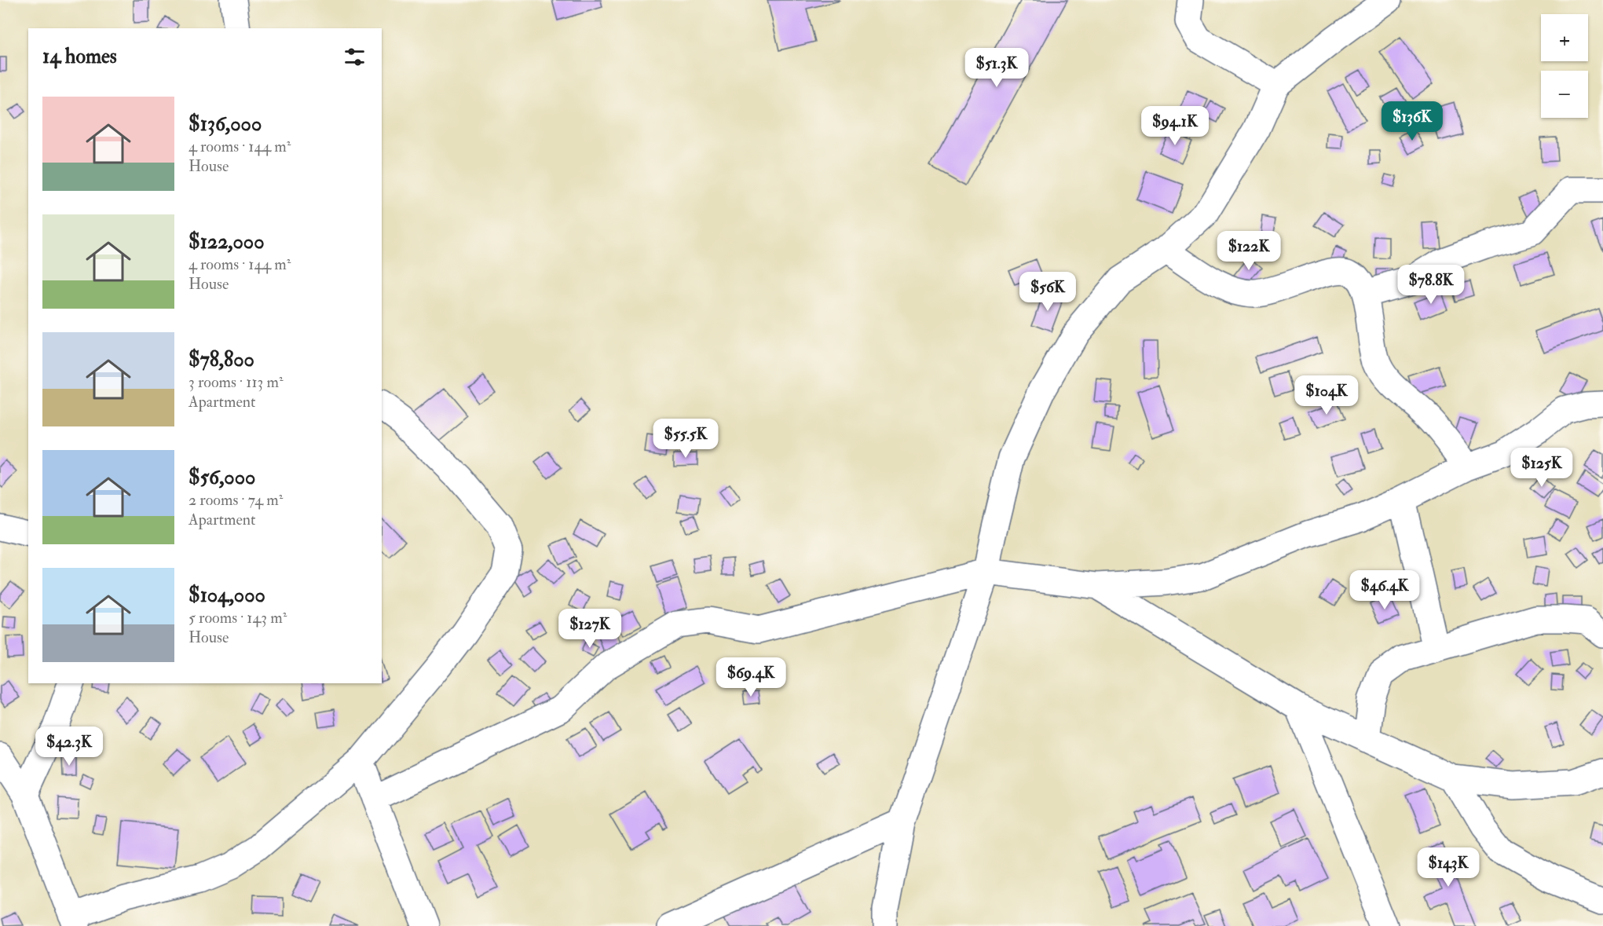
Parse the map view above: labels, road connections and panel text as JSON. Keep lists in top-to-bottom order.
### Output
{
  "page": {
    "map_buttons": ["+", "−"],
    "heading": "14 homes",
    "price": [
      "$51.3K",
      "$136K",
      "$94.1K",
      "$122K",
      "$78.8K",
      "$56K",
      "$104K",
      "$55.5K",
      "$125K",
      "$46.4K",
      "$127K",
      "$69.4K",
      "$42.3K",
      "$143K"
    ],
    "list": [
      {
        "name": "$136,000",
        "note": "4 rooms · 144 m² · House"
      },
      {
        "name": "$122,000",
        "note": "4 rooms · 144 m² · House"
      },
      {
        "name": "$78,800",
        "note": "3 rooms · 113 m² · Apartment"
      },
      {
        "name": "$56,000",
        "note": "2 rooms · 74 m² · Apartment"
      },
      {
        "name": "$104,000",
        "note": "5 rooms · 143 m² · House"
      }
    ]
  }
}
